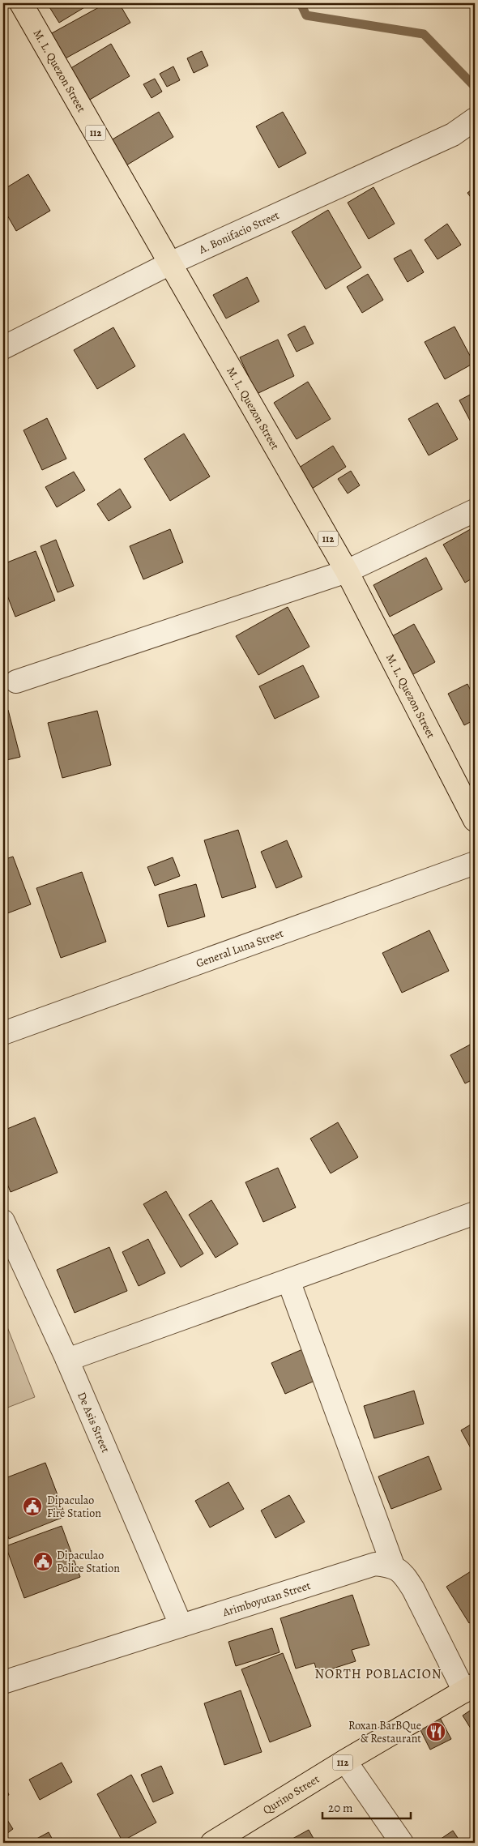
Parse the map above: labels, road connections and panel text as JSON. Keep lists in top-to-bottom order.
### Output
{
  "streets": {
    "main road": ["M. L. Quezon Street", "112", "Qurino Street"],
    "street": [
      "A. Bonifacio Street",
      "General Luna Street",
      "De Asis Street",
      "Arimboyutan Street"
    ]
  },
  "crossings": [
    ["M. L. Quezon Street", "A. Bonifacio Street"],
    ["De Asis Street", "Arimboyutan Street"]
  ],
  "districts": ["NORTH POBLACION"],
  "places": {
    "public building": ["Dipaculao Fire Station", "Dipaculao Police Station"],
    "restaurant": ["Roxan BarBQue & Restaurant"]
  },
  "scale_bar": "20 m"
}
